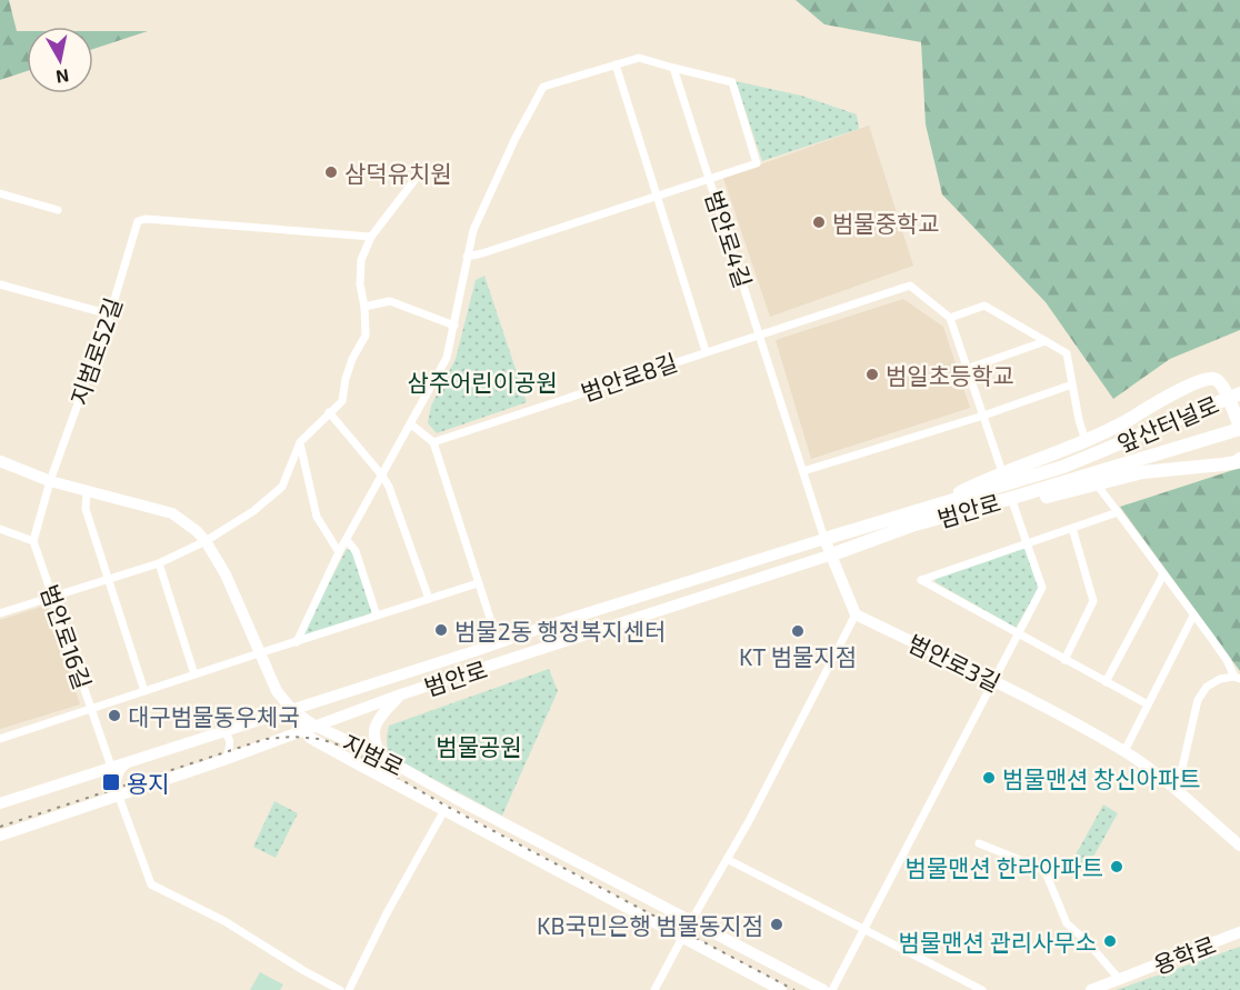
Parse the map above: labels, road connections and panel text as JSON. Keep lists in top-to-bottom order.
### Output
{
  "streets": {
    "highway": ["앞산터널로", "범안로"],
    "main road": ["범안로3길", "지범로", "용학로"],
    "street": [
      "범안로4길",
      "지범로52길",
      "범안로8길",
      "범안로16길"
    ]
  },
  "crossings": [
    ["범안로4길", "범안로8길"],
    ["범안로4길", "범안로"],
    ["지범로52길", "범안로16길"],
    ["앞산터널로", "범안로"],
    ["범안로", "범안로16길"],
    ["범안로", "지범로"]
  ],
  "parks": ["삼주어린이공원", "범물공원"],
  "places": {
    "other": [
      "삼덕유치원",
      "범물중학교",
      "범일초등학교",
      "범물2동 행정복지센터",
      "KT 범물지점",
      "대구범물동우체국",
      "범물맨션 창신아파트",
      "범물맨션 한라아파트",
      "KB국민은행 범물동지점",
      "범물맨션 관리사무소"
    ],
    "transit": ["용지"]
  },
  "north": "bottom"
}
